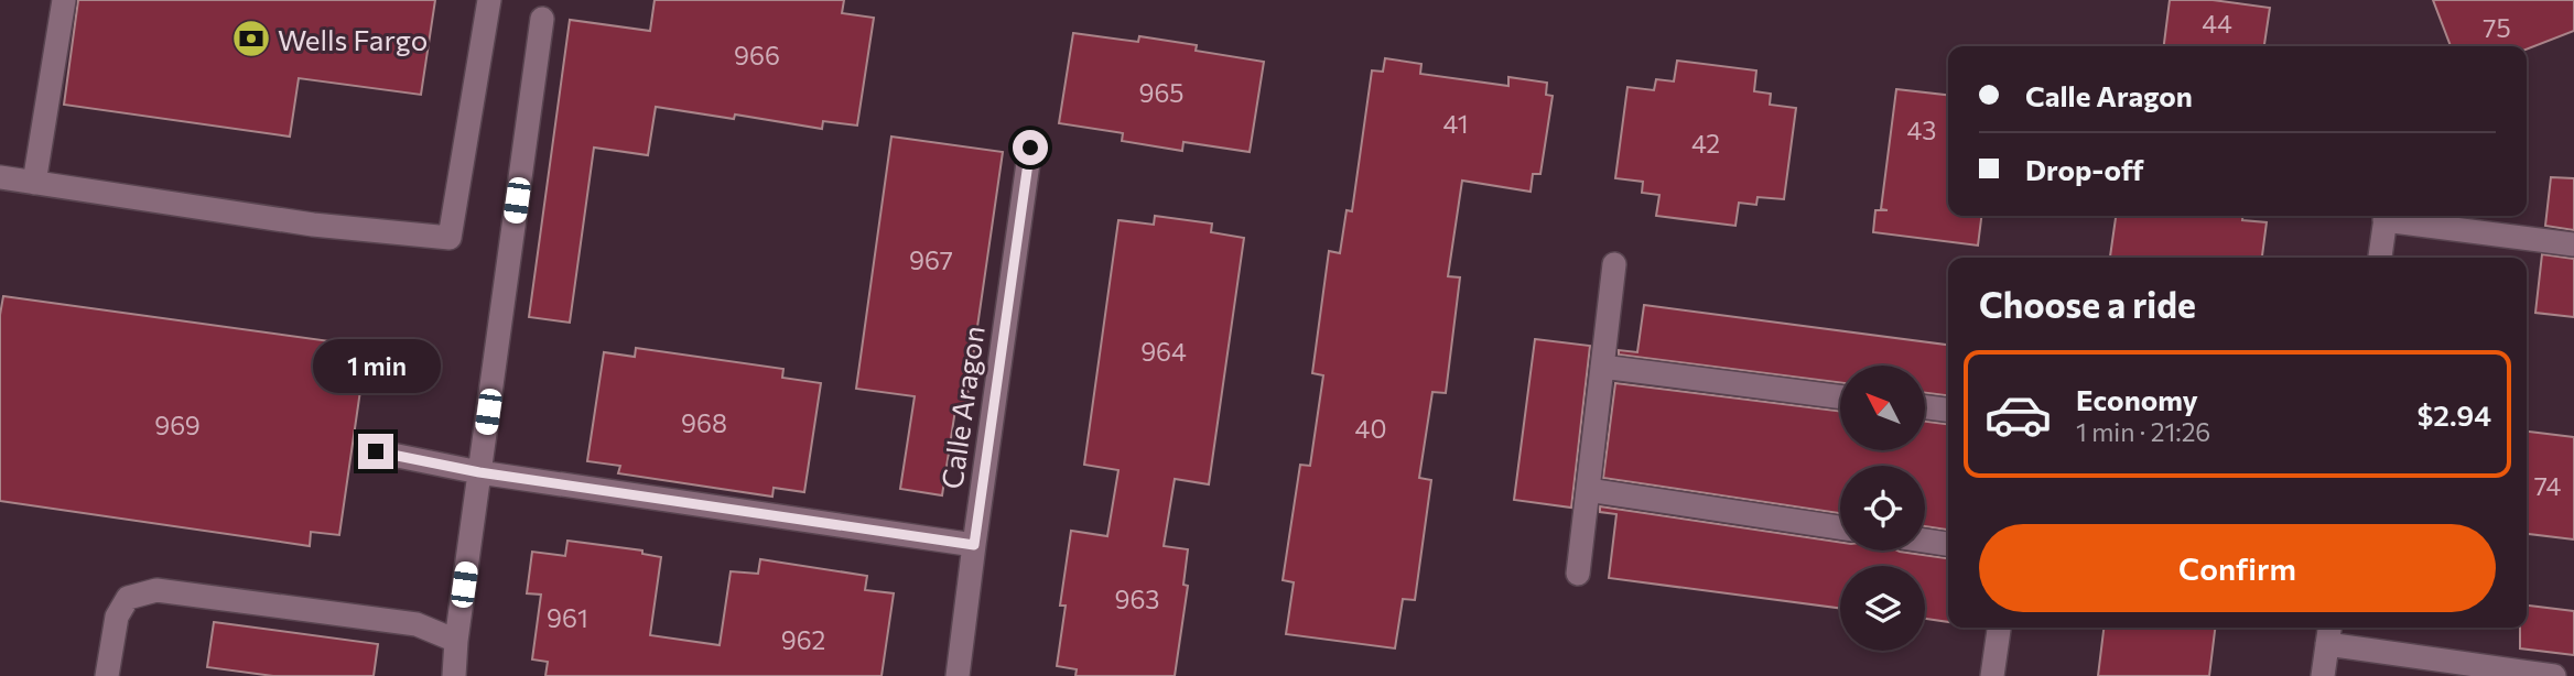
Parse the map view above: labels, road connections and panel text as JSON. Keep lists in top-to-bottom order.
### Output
{
  "streets": {
    "street": ["Calle Aragon"]
  },
  "places": {
    "bank": ["Wells Fargo"]
  },
  "house_numbers": [
    "44",
    "75",
    "966",
    "965",
    "41",
    "43",
    "42",
    "967",
    "964",
    "968",
    "969",
    "40",
    "74",
    "963",
    "961",
    "962"
  ],
  "north": "top left",
  "page": {
    "banner": ["Calle Aragon", "Drop-off"],
    "heading": "Choose a ride",
    "bubble": "1 min",
    "list": [
      {
        "name": "Economy",
        "note": "1 min · 21:26",
        "value": "$2.94"
      }
    ],
    "buttons": "Confirm"
  }
}
